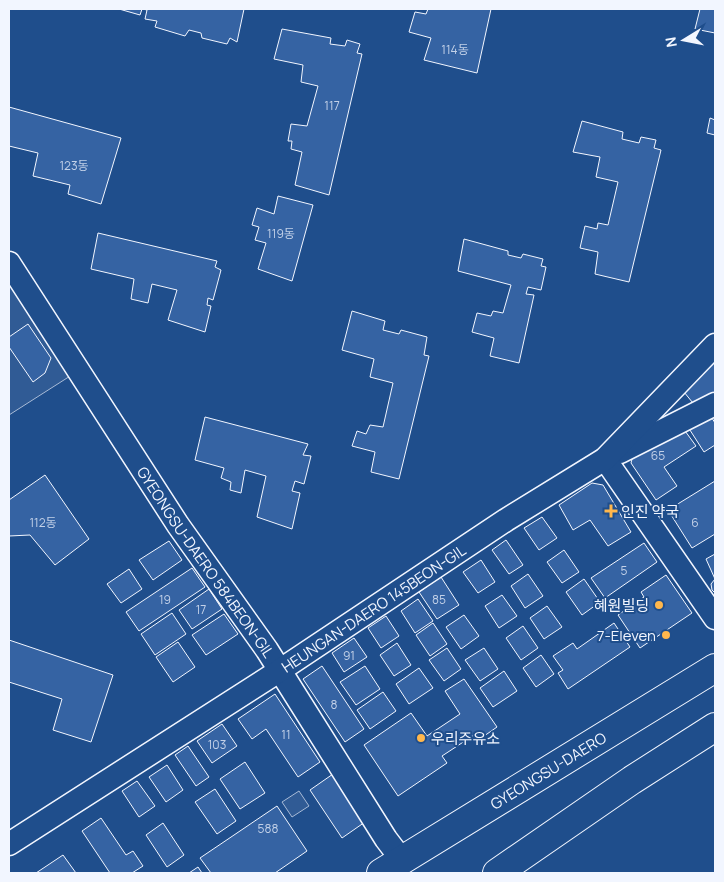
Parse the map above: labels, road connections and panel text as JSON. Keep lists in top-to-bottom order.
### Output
{
  "streets": {
    "main road": ["GYEONGSU-DAERO"],
    "street": ["GYEONGSU-DAERO 584BEON-GIL", "HEUNGAN-DAERO 145BEON-GIL"]
  },
  "crossings": [
    ["GYEONGSU-DAERO 584BEON-GIL", "HEUNGAN-DAERO 145BEON-GIL"],
    ["GYEONGSU-DAERO 584BEON-GIL", "GYEONGSU-DAERO"]
  ],
  "places": {
    "health": ["인진 약국"],
    "other": ["혜원빌딩", "7-Eleven", "우리주유소"]
  },
  "house_numbers": [
    "114동",
    "117",
    "123동",
    "119동",
    "65",
    "112동",
    "6",
    "5",
    "19",
    "85",
    "17",
    "91",
    "8",
    "11",
    "103",
    "588"
  ],
  "north": "left"
}
